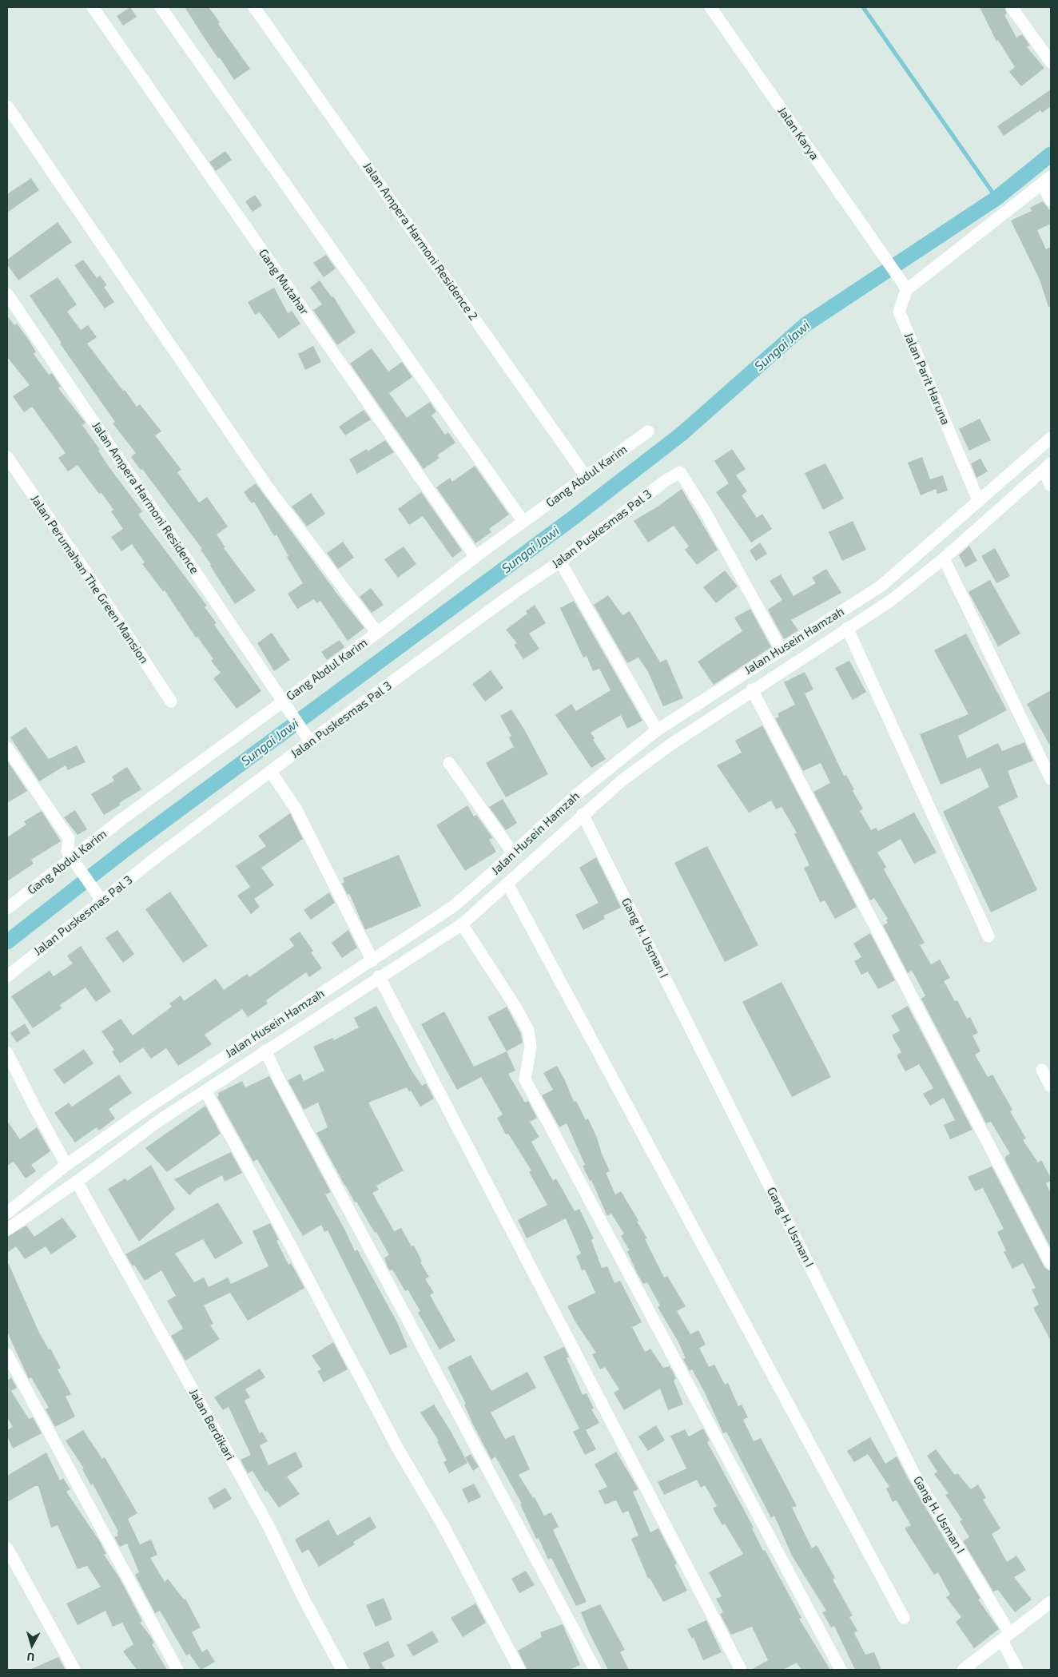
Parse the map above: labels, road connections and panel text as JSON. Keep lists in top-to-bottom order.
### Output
{
  "streets": {
    "street": [
      "Jalan Karya",
      "Jalan Ampera Harmoni Residence 2",
      "Gang Mutahar",
      "Jalan Parit Haruna",
      "Gang Abdul Karim",
      "Jalan Ampera Harmoni Residence",
      "Jalan Puskesmas Pal 3",
      "Jalan Perumahan The Green Mansion",
      "Jalan Husein Hamzah",
      "Gang H. Usman I",
      "Jalan Berdikari"
    ]
  },
  "crossings": [
    ["Jalan Karya", "Jalan Parit Haruna"],
    ["Jalan Ampera Harmoni Residence 2", "Gang Abdul Karim"],
    ["Gang Mutahar", "Gang Abdul Karim"],
    ["Jalan Parit Haruna", "Jalan Husein Hamzah"],
    ["Gang Abdul Karim", "Jalan Ampera Harmoni Residence"],
    ["Jalan Ampera Harmoni Residence", "Jalan Puskesmas Pal 3"],
    ["Jalan Puskesmas Pal 3", "Jalan Husein Hamzah"],
    ["Jalan Husein Hamzah", "Gang H. Usman I"],
    ["Jalan Husein Hamzah", "Jalan Berdikari"]
  ],
  "water": ["Sungai Jawi"],
  "north": "bottom"
}
